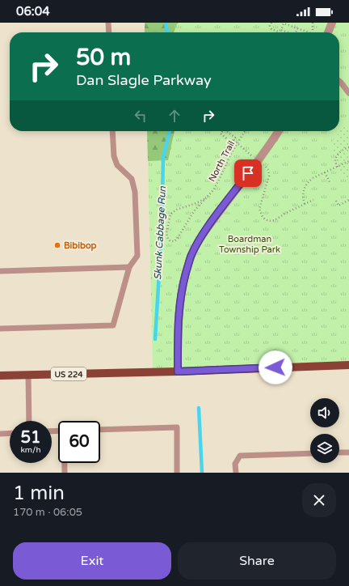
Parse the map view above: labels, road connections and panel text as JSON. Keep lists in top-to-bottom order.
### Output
{
  "streets": {
    "main road": ["US 224"],
    "path": ["North Trail"]
  },
  "water": ["Skunk Cabbage Run"],
  "parks": ["Boardman Township Park"],
  "places": ["Bibibop"],
  "page": {
    "status": "06:04",
    "turn": ["50 m", "Dan Slagle Parkway"],
    "speed": "51 km/h",
    "limit": "60",
    "heading": ["1 min", "170 m · 06:05"],
    "buttons": ["Exit", "Share"]
  }
}
